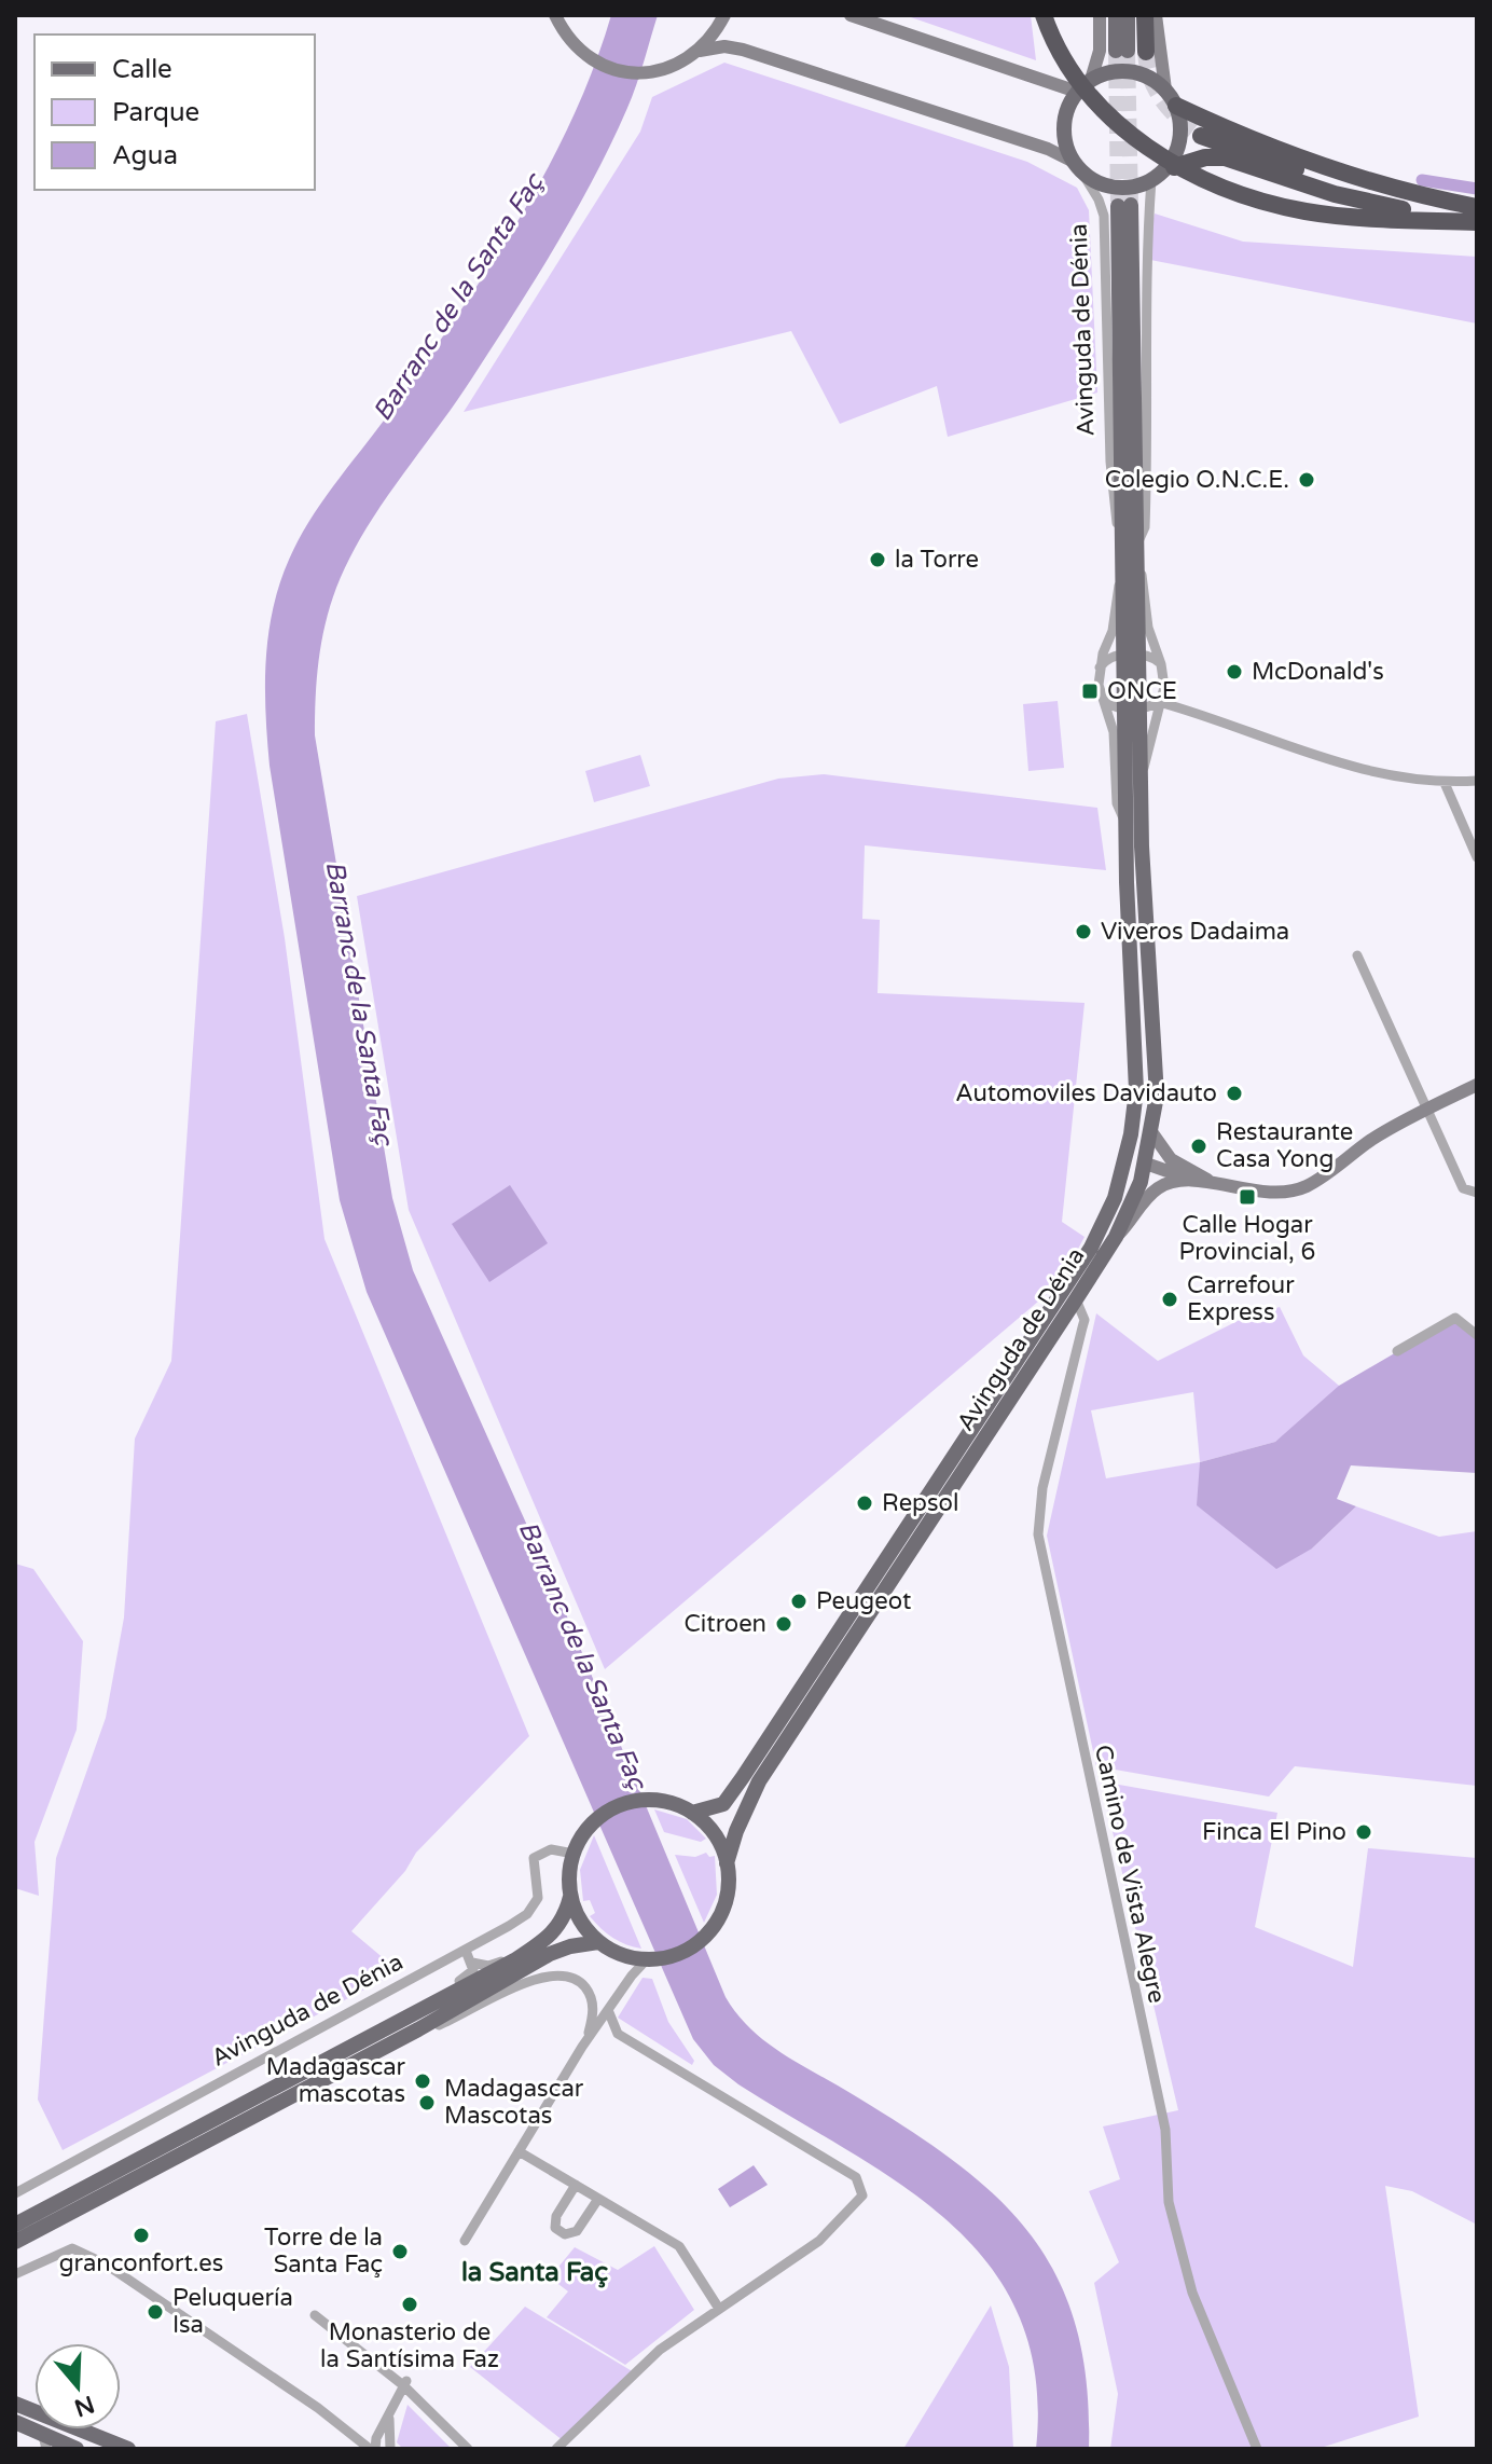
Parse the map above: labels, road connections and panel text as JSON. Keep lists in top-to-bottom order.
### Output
{
  "streets": {
    "main road": ["Avinguda de Dénia"],
    "street": ["Camino de Vista Alegre"]
  },
  "crossings": [
    ["Avinguda de Dénia", "Camino de Vista Alegre"]
  ],
  "districts": ["la Santa Faç"],
  "water": ["Barranc de la Santa Faç"],
  "places": {
    "other": [
      "Colegio O.N.C.E.",
      "la Torre",
      "McDonald's",
      "Viveros Dadaima",
      "Automoviles Davidauto",
      "Restaurante Casa Yong",
      "Carrefour Express",
      "Repsol",
      "Peugeot",
      "Citroen",
      "Finca El Pino",
      "Madagascar mascotas",
      "Madagascar Mascotas",
      "granconfort.es",
      "Torre de la Santa Faç",
      "Monasterio de la Santísima Faz",
      "Peluquería Isa"
    ],
    "transit": ["ONCE", "Calle Hogar Provincial, 6"]
  },
  "legend": ["Calle", "Parque", "Agua"],
  "north": "bottom"
}
